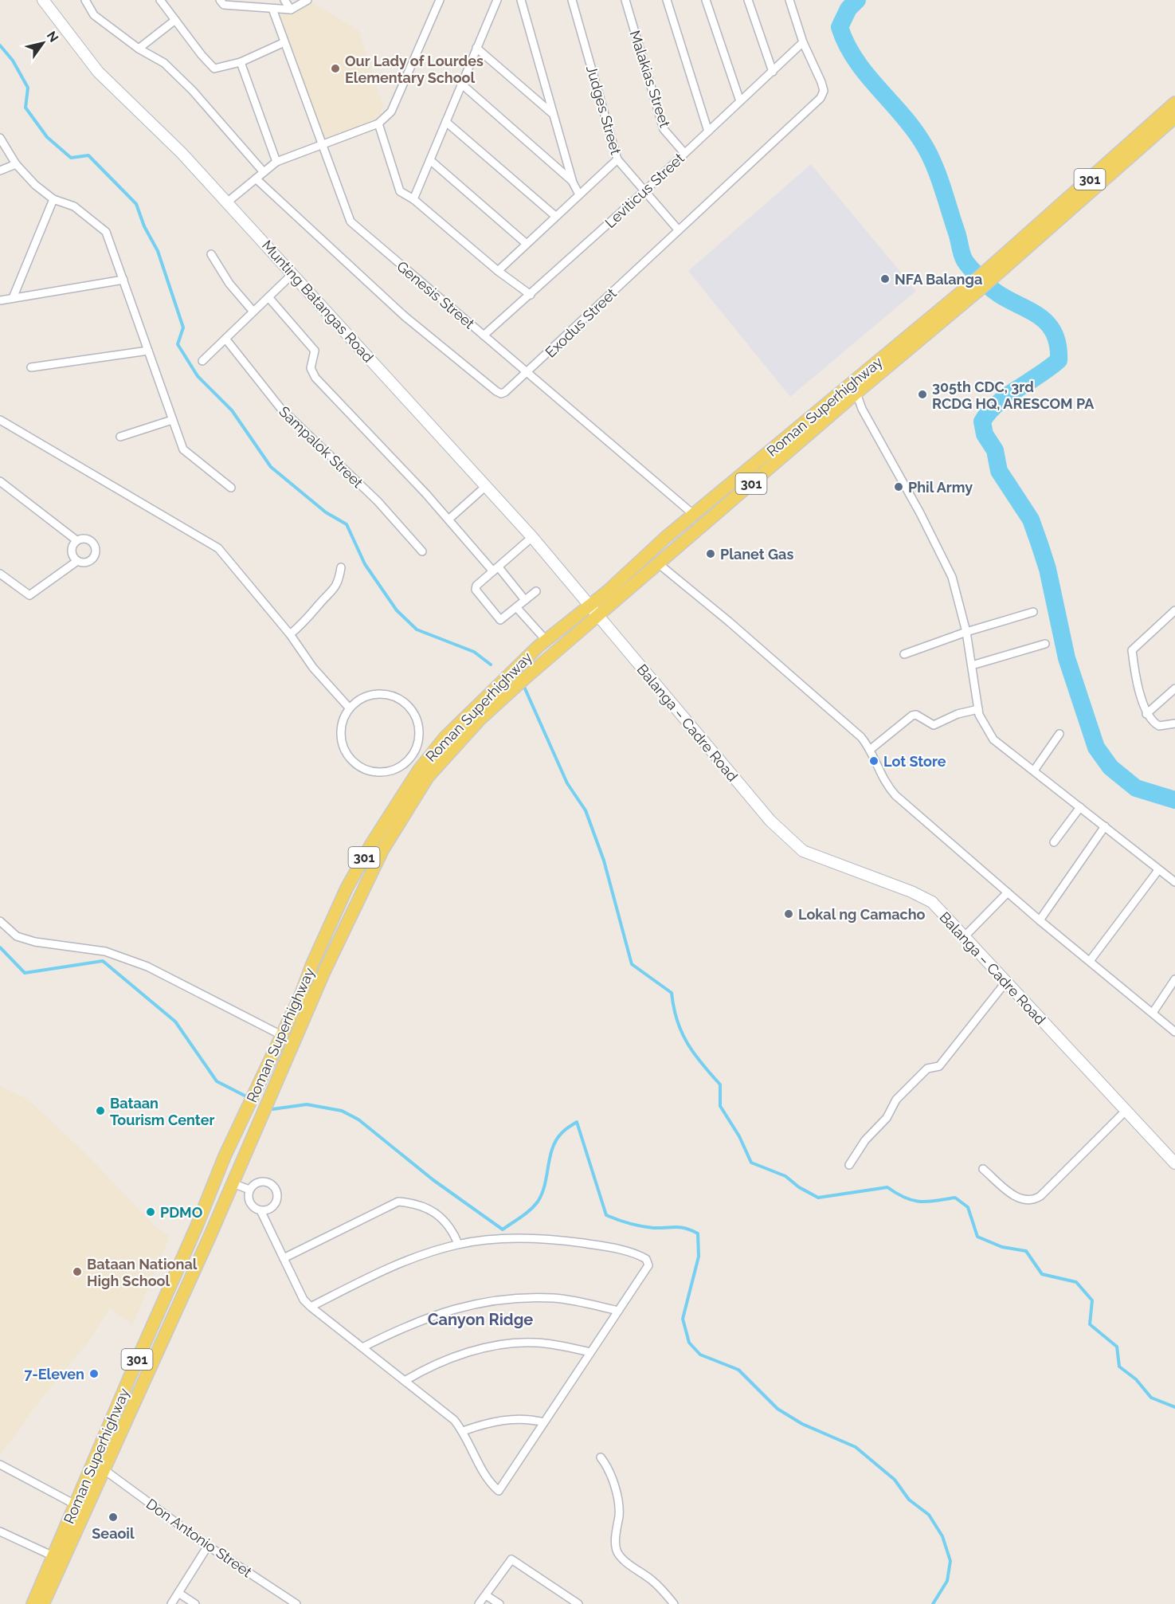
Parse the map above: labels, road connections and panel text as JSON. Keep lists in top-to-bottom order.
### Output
{
  "streets": {
    "main road": ["301", "Roman Superhighway"],
    "street": [
      "Malakias Street",
      "Judges Street",
      "Leviticus Street",
      "Genesis Street",
      "Munting Batangas Road",
      "Exodus Street",
      "Sampalok Street",
      "Balanga – Cadre Road",
      "Don Antonio Street"
    ]
  },
  "crossings": [
    ["Malakias Street", "Leviticus Street"],
    ["Judges Street", "Leviticus Street"],
    ["Judges Street", "Exodus Street"],
    ["Leviticus Street", "Genesis Street"],
    ["Leviticus Street", "Exodus Street"],
    ["Genesis Street", "Exodus Street"],
    ["Genesis Street", "Roman Superhighway"],
    ["Munting Batangas Road", "Roman Superhighway"],
    ["Munting Batangas Road", "Balanga – Cadre Road"],
    ["Roman Superhighway", "Balanga – Cadre Road"],
    ["Roman Superhighway", "Don Antonio Street"]
  ],
  "districts": ["Canyon Ridge"],
  "places": [
    "Our Lady of Lourdes Elementary School",
    "NFA Balanga",
    "305th CDC, 3rd RCDG HQ, ARESCOM PA",
    "Phil Army",
    "Planet Gas",
    "Lot Store",
    "Lokal ng Camacho",
    "Bataan Tourism Center",
    "PDMO",
    "Bataan National High School",
    "7-Eleven",
    "Seaoil"
  ],
  "north": "top right"
}
